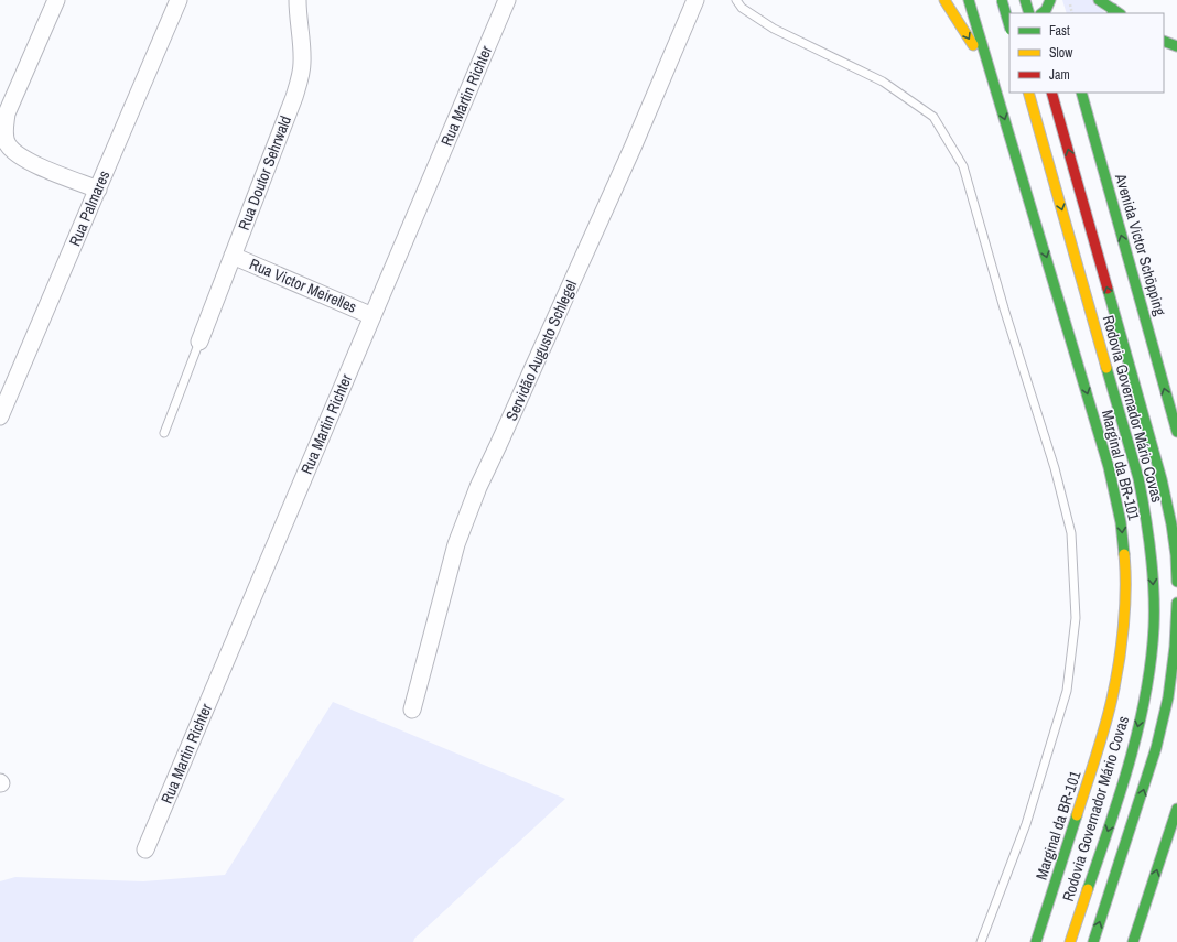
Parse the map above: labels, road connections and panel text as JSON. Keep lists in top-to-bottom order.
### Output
{
  "streets": {
    "main road": ["Avenida Victor Schöpping", "Rodovia Governador Mário Covas", "Marginal da BR-101"],
    "street": [
      "Rua Martin Richter",
      "Rua Doutor Sehrwald",
      "Rua Palmares",
      "Rua Victor Meirelles",
      "Servidão Augusto Schlegel"
    ]
  },
  "crossings": [
    ["Rua Martin Richter", "Rua Victor Meirelles"],
    ["Rua Doutor Sehrwald", "Rua Victor Meirelles"]
  ],
  "one_way": ["Avenida Victor Schöpping"],
  "legend": ["Fast", "Slow", "Jam"]
}
